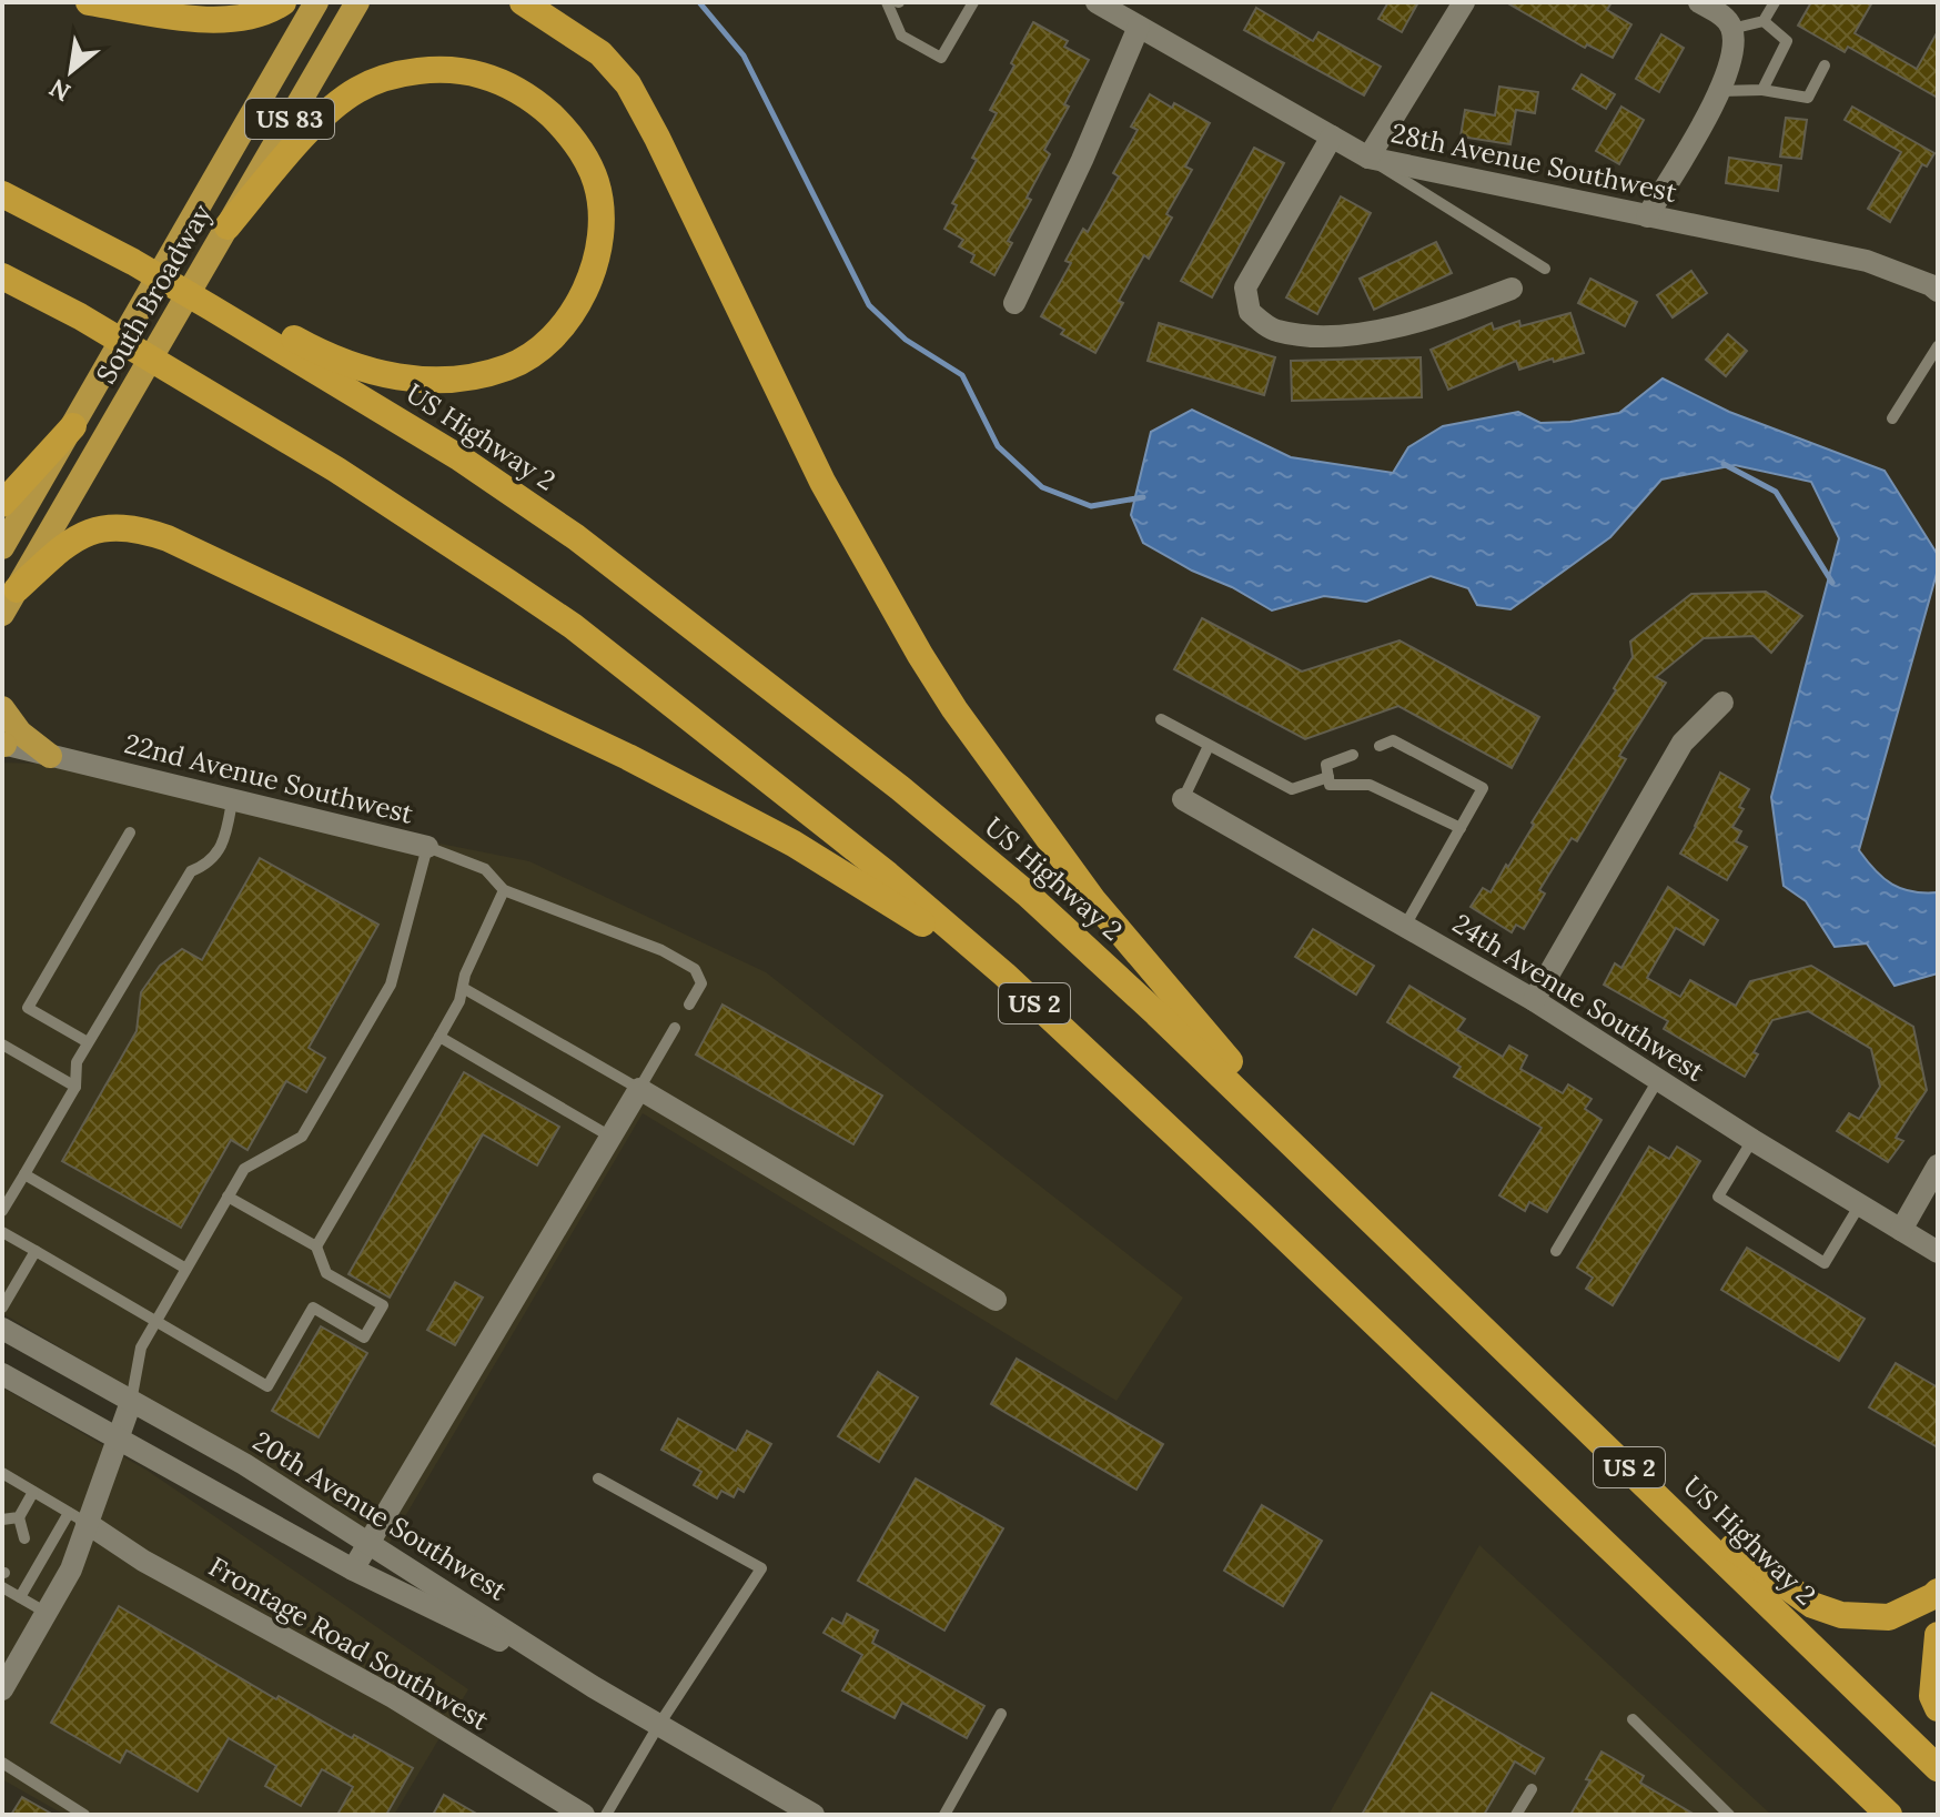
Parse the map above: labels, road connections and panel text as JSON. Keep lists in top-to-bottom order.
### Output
{
  "streets": {
    "highway": [
      "US 83",
      "South Broadway",
      "US Highway 2",
      "US 2"
    ],
    "street": [
      "28th Avenue Southwest",
      "22nd Avenue Southwest",
      "24th Avenue Southwest",
      "20th Avenue Southwest",
      "Frontage Road Southwest"
    ]
  },
  "crossings": [
    ["22nd Avenue Southwest", "20th Avenue Southwest"]
  ],
  "north": "bottom left"
}
